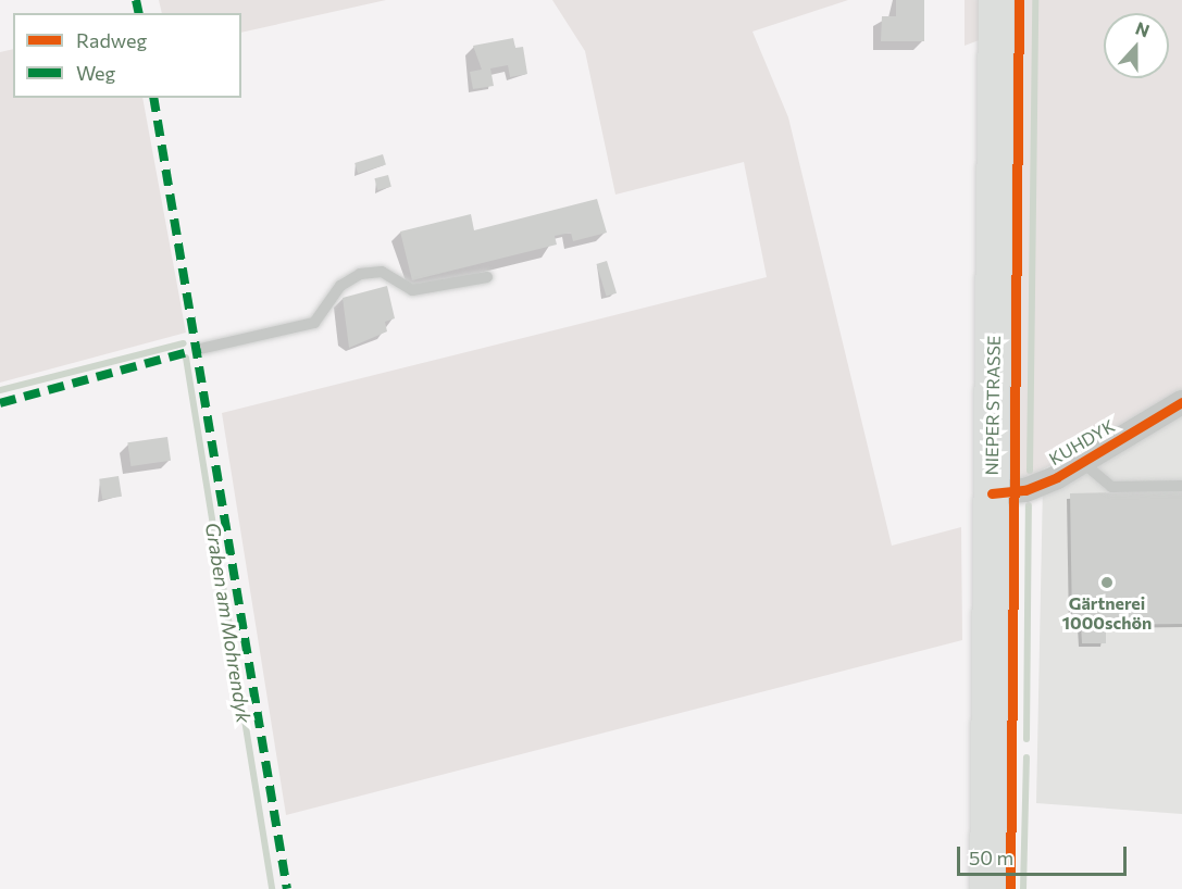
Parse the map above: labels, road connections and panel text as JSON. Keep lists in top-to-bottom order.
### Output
{
  "streets": {
    "main road": ["NIEPER STRASSE"],
    "street": ["KUHDYK"]
  },
  "crossings": [
    ["NIEPER STRASSE", "KUHDYK"]
  ],
  "water": ["Graben am Mohrendyk"],
  "places": ["Gärtnerei 1000schön"],
  "legend": ["Radweg", "Weg"],
  "scale_bar": "50 m",
  "north": "top"
}
